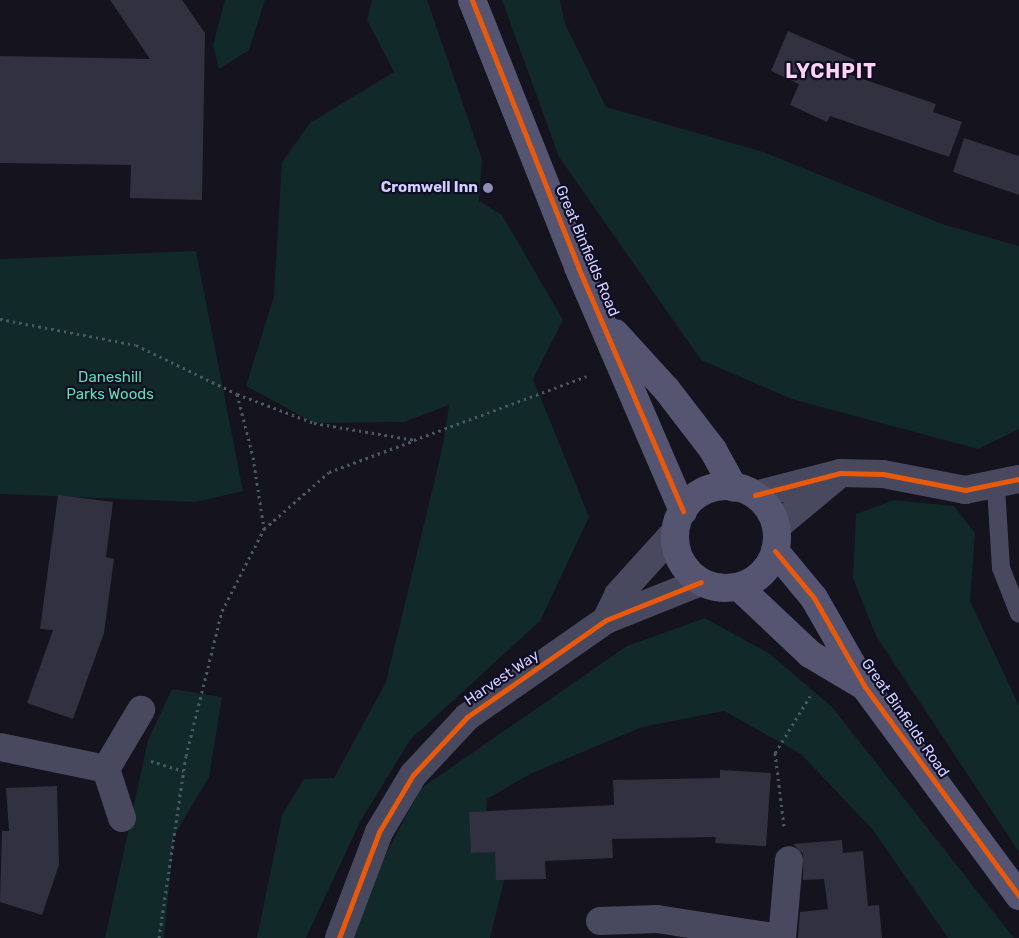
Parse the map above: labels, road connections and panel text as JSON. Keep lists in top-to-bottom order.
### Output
{
  "streets": {
    "street": ["Great Binfields Road", "Harvest Way"]
  },
  "crossings": [
    ["Great Binfields Road", "Harvest Way"]
  ],
  "districts": ["LYCHPIT"],
  "parks": ["Daneshill Parks Woods"],
  "places": ["Cromwell Inn"]
}
